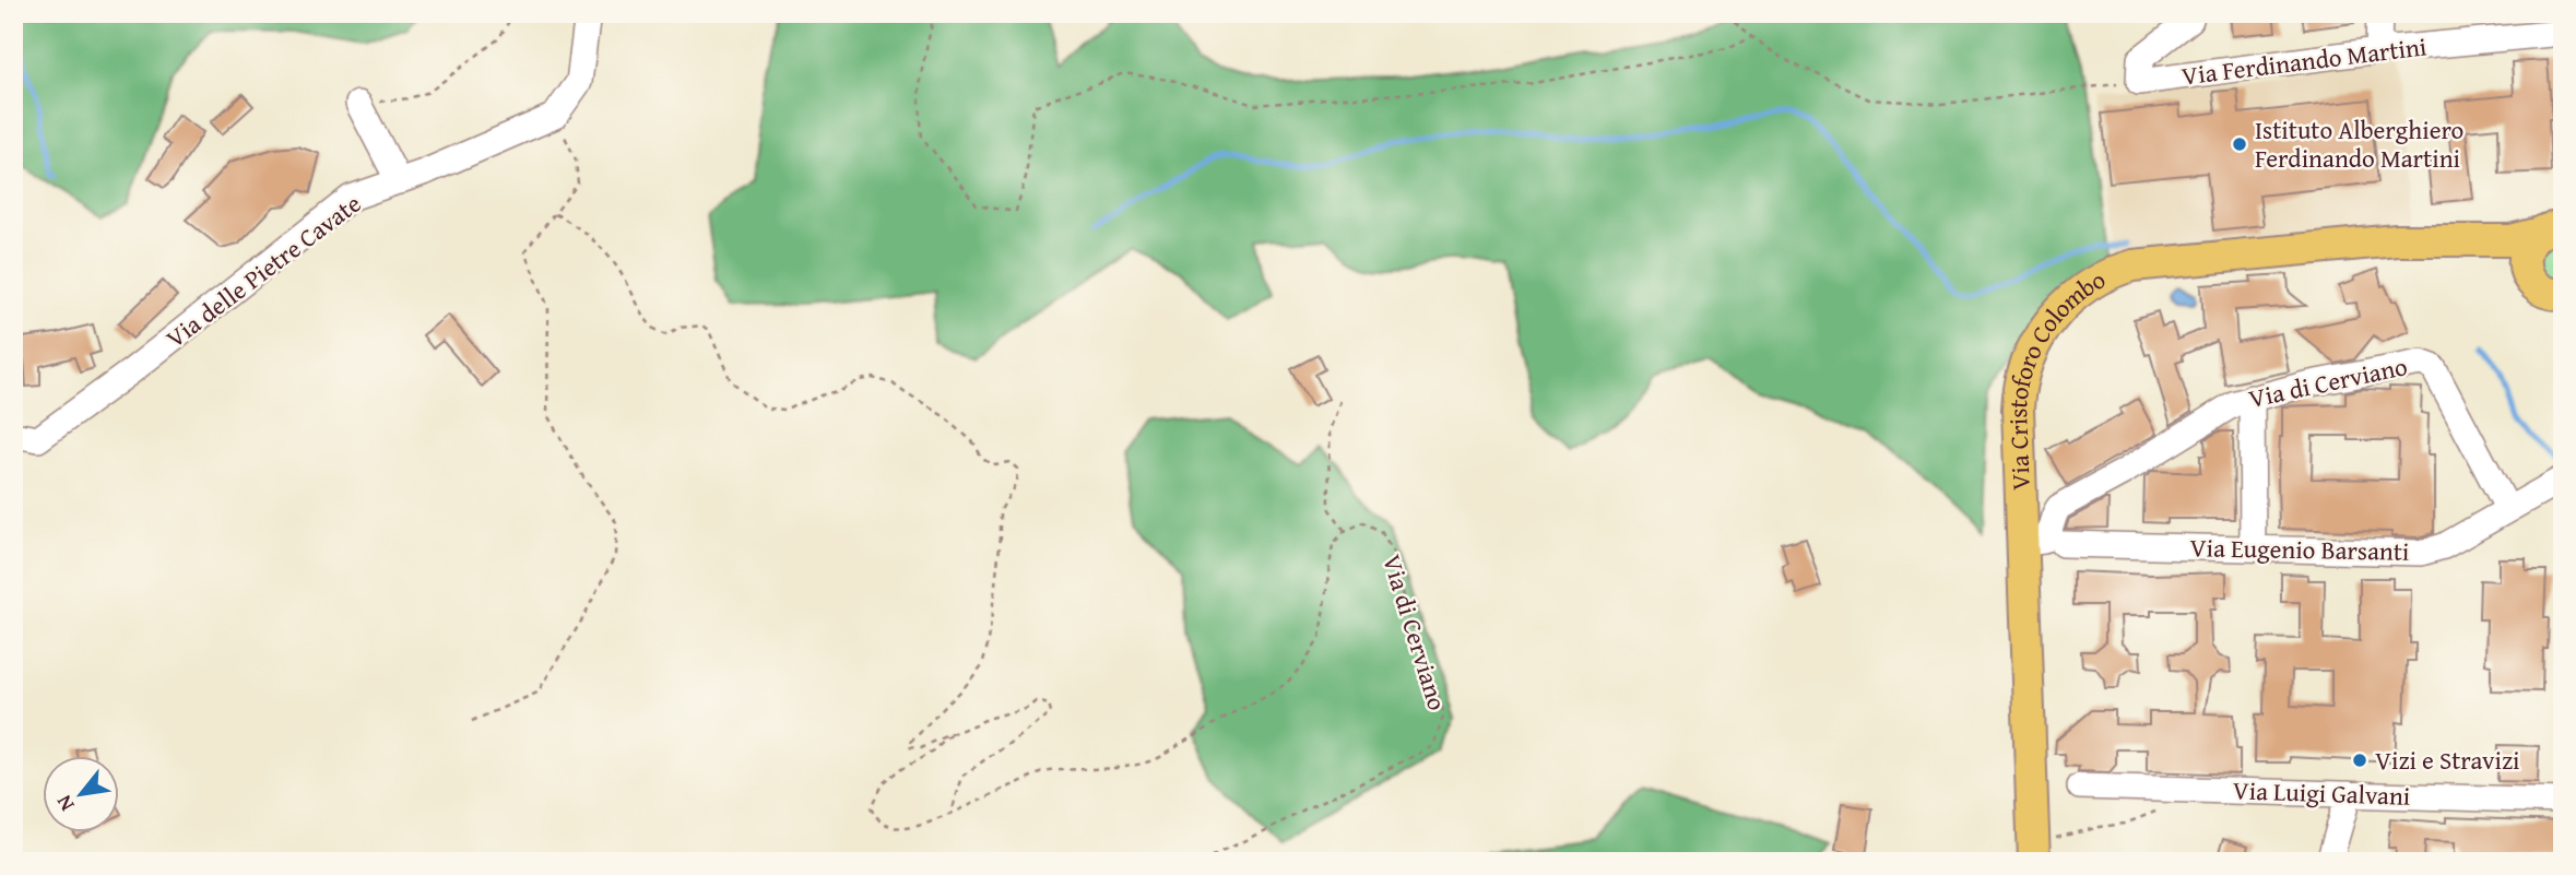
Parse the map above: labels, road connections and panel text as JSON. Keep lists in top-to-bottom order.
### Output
{
  "streets": {
    "main road": ["Via Cristoforo Colombo"],
    "street": [
      "Via Ferdinando Martini",
      "Via delle Pietre Cavate",
      "Via di Cerviano",
      "Via Eugenio Barsanti",
      "Via Luigi Galvani"
    ]
  },
  "crossings": [
    ["Via di Cerviano", "Via Cristoforo Colombo"],
    ["Via di Cerviano", "Via Eugenio Barsanti"]
  ],
  "places": ["Istituto Alberghiero Ferdinando Martini", "Vizi e Stravizi"],
  "north": "bottom left"
}
